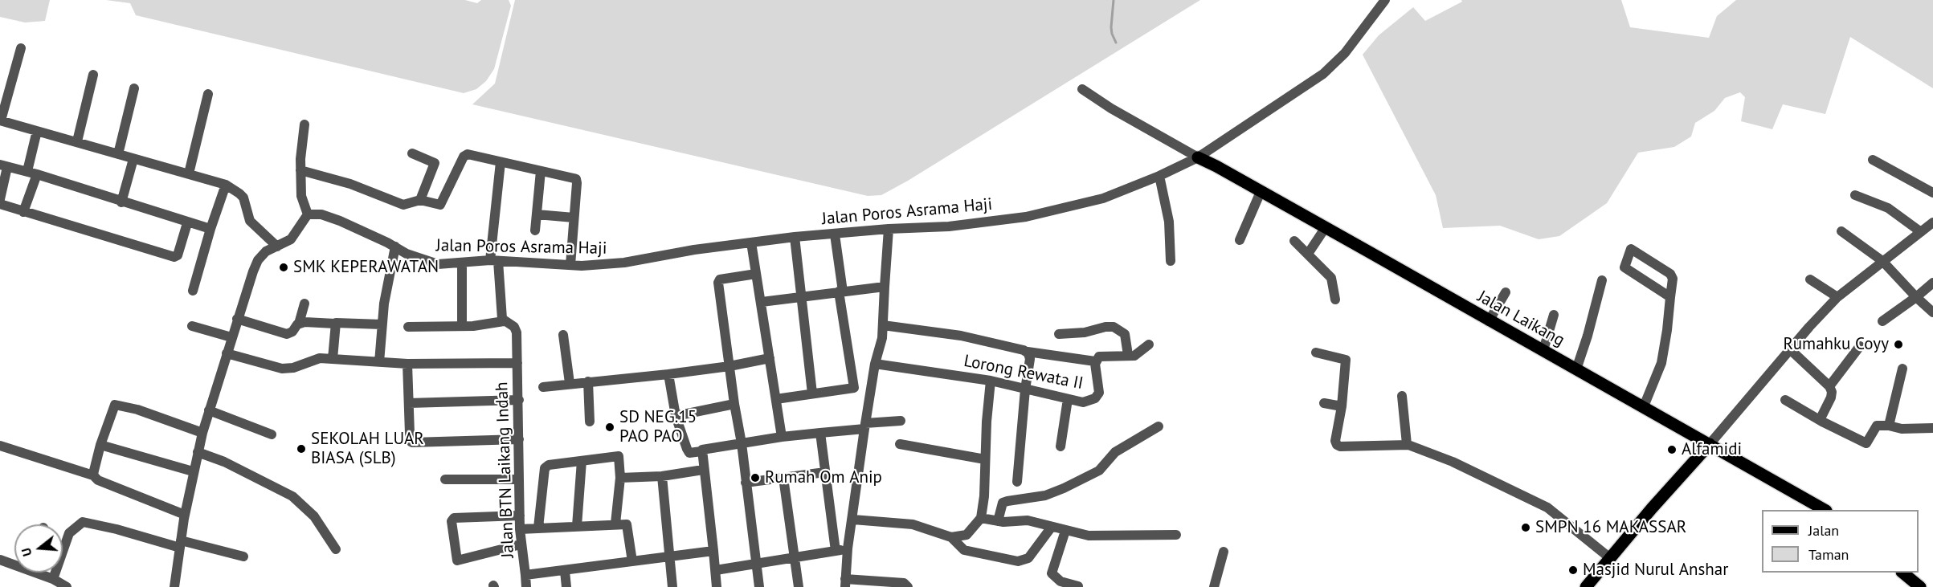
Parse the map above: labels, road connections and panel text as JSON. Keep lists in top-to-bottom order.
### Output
{
  "streets": {
    "main road": ["Jalan Laikang"],
    "street": ["Jalan Poros Asrama Haji", "Lorong Rewata II", "Jalan BTN Laikang Indah"]
  },
  "crossings": [
    ["Jalan Poros Asrama Haji", "Jalan Laikang"],
    ["Jalan Poros Asrama Haji", "Jalan BTN Laikang Indah"]
  ],
  "places": [
    "SMK KEPERAWATAN",
    "Rumahku Coyy",
    "SD NEG.15 PAO PAO",
    "SEKOLAH LUAR BIASA (SLB)",
    "Alfamidi",
    "Rumah Om Anip",
    "SMPN 16 MAKASSAR",
    "Masjid Nurul Anshar"
  ],
  "legend": ["Jalan", "Taman"],
  "north": "left"
}
